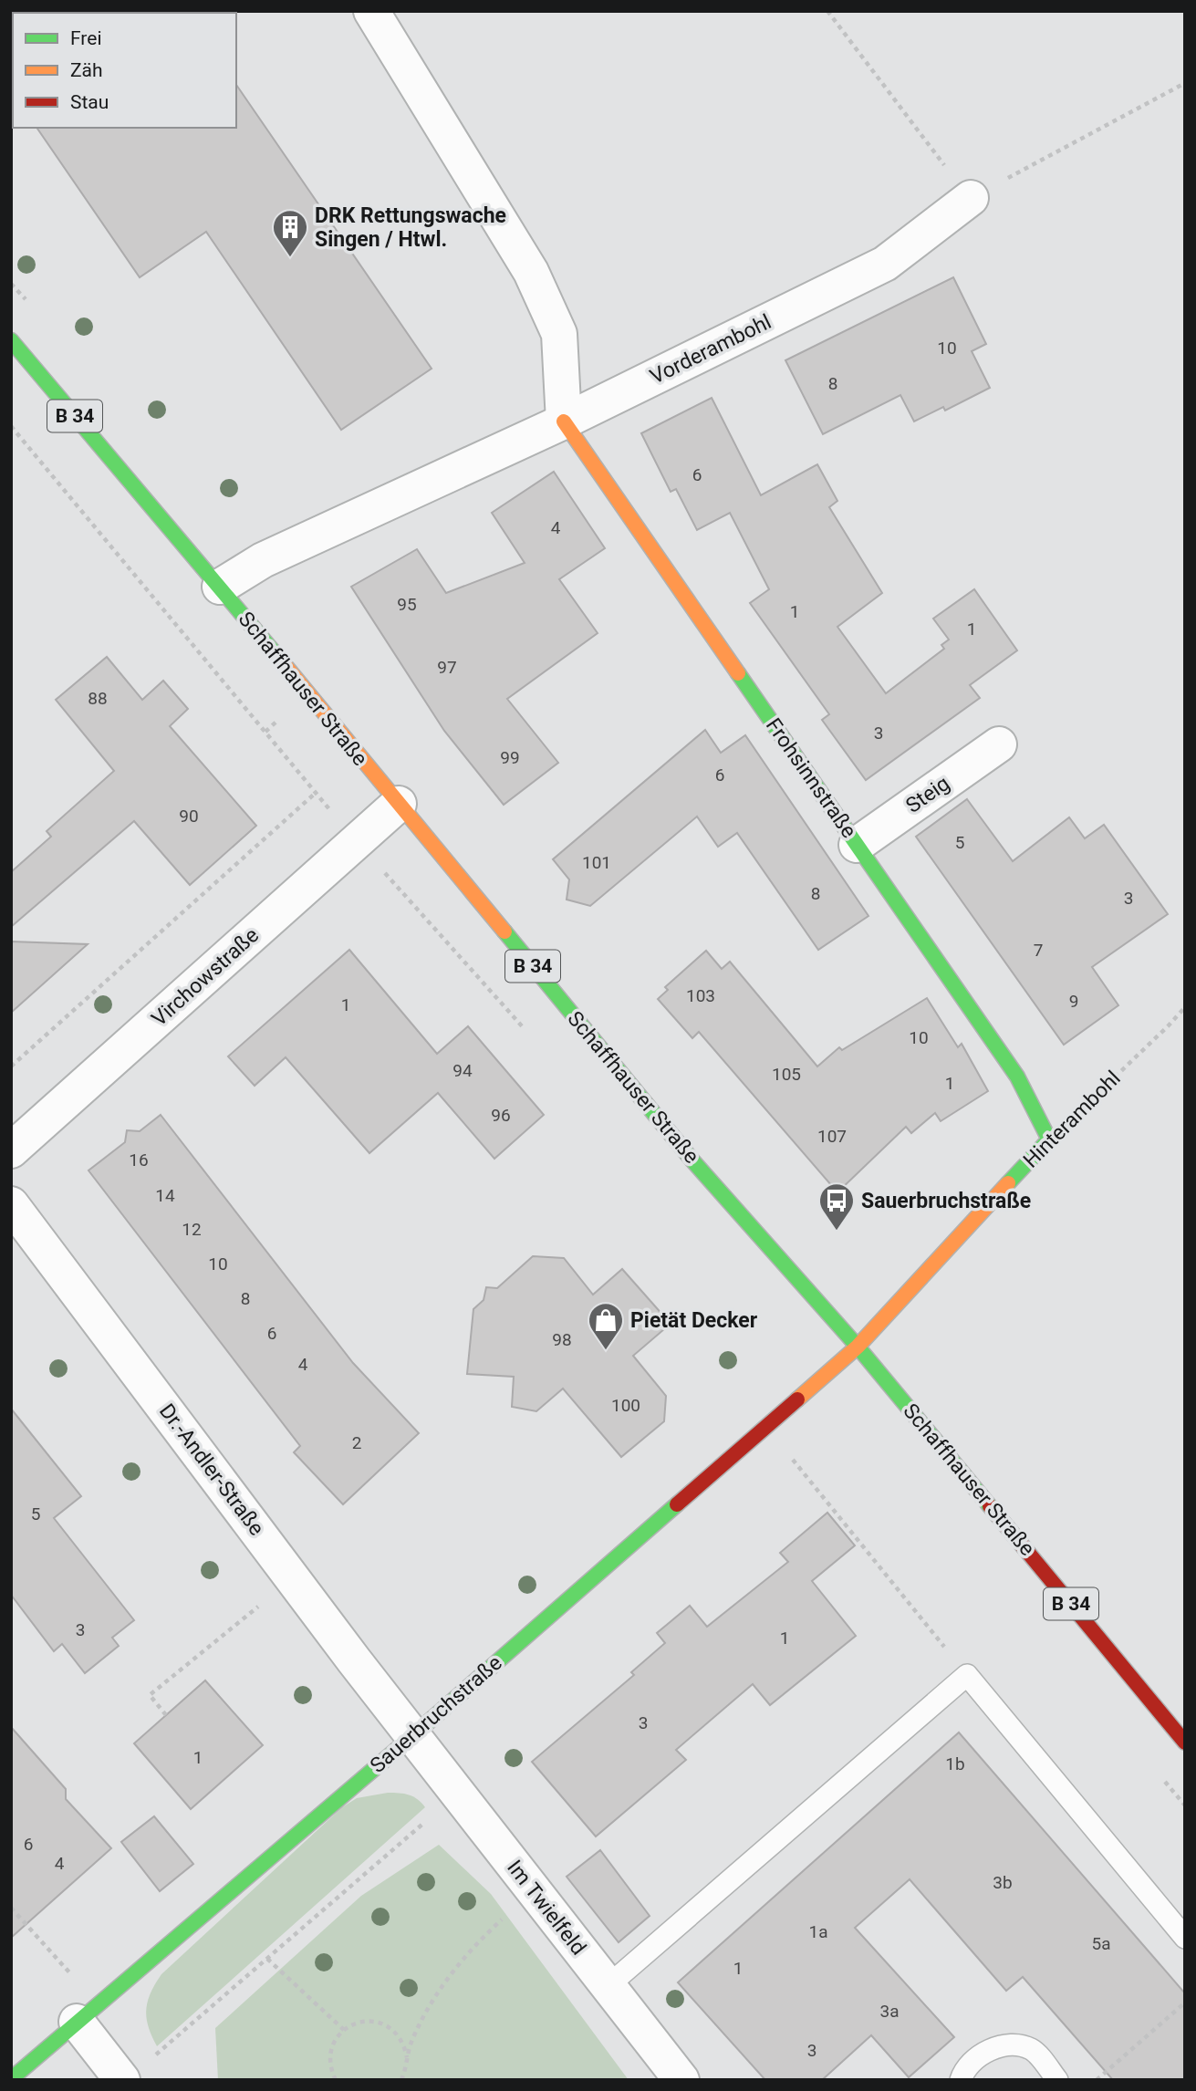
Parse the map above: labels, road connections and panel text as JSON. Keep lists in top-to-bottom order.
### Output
{
  "streets": {
    "street": [
      "Vorderambohl",
      "B 34",
      "Schaffhauser Straße",
      "Frohsinnstraße",
      "Steig",
      "Virchowstraße",
      "Hinterambohl",
      "Dr.-Andler-Straße",
      "Sauerbruchstraße",
      "Im Twielfeld"
    ]
  },
  "crossings": [
    ["Vorderambohl", "Schaffhauser Straße"],
    ["Vorderambohl", "Frohsinnstraße"],
    ["Schaffhauser Straße", "Virchowstraße"],
    ["Schaffhauser Straße", "Hinterambohl"],
    ["Schaffhauser Straße", "Sauerbruchstraße"],
    ["Frohsinnstraße", "Steig"],
    ["Frohsinnstraße", "Hinterambohl"],
    ["Hinterambohl", "Sauerbruchstraße"],
    ["Dr.-Andler-Straße", "Sauerbruchstraße"],
    ["Dr.-Andler-Straße", "Im Twielfeld"],
    ["Sauerbruchstraße", "Im Twielfeld"]
  ],
  "places": {
    "building": ["DRK Rettungswache Singen / Htwl."],
    "bus stop": ["Sauerbruchstraße"],
    "shop": ["Pietät Decker"]
  },
  "house_numbers": [
    "10",
    "8",
    "6",
    "4",
    "95",
    "1",
    "1",
    "97",
    "88",
    "3",
    "99",
    "6",
    "90",
    "5",
    "101",
    "8",
    "3",
    "7",
    "103",
    "9",
    "1",
    "10",
    "94",
    "105",
    "1",
    "96",
    "107",
    "16",
    "14",
    "12",
    "10",
    "8",
    "6",
    "98",
    "4",
    "100",
    "2",
    "5",
    "3",
    "1",
    "3",
    "1",
    "1b",
    "6",
    "4",
    "3b",
    "1a",
    "5a",
    "1",
    "3a",
    "3"
  ],
  "legend": ["Frei", "Zäh", "Stau"]
}
